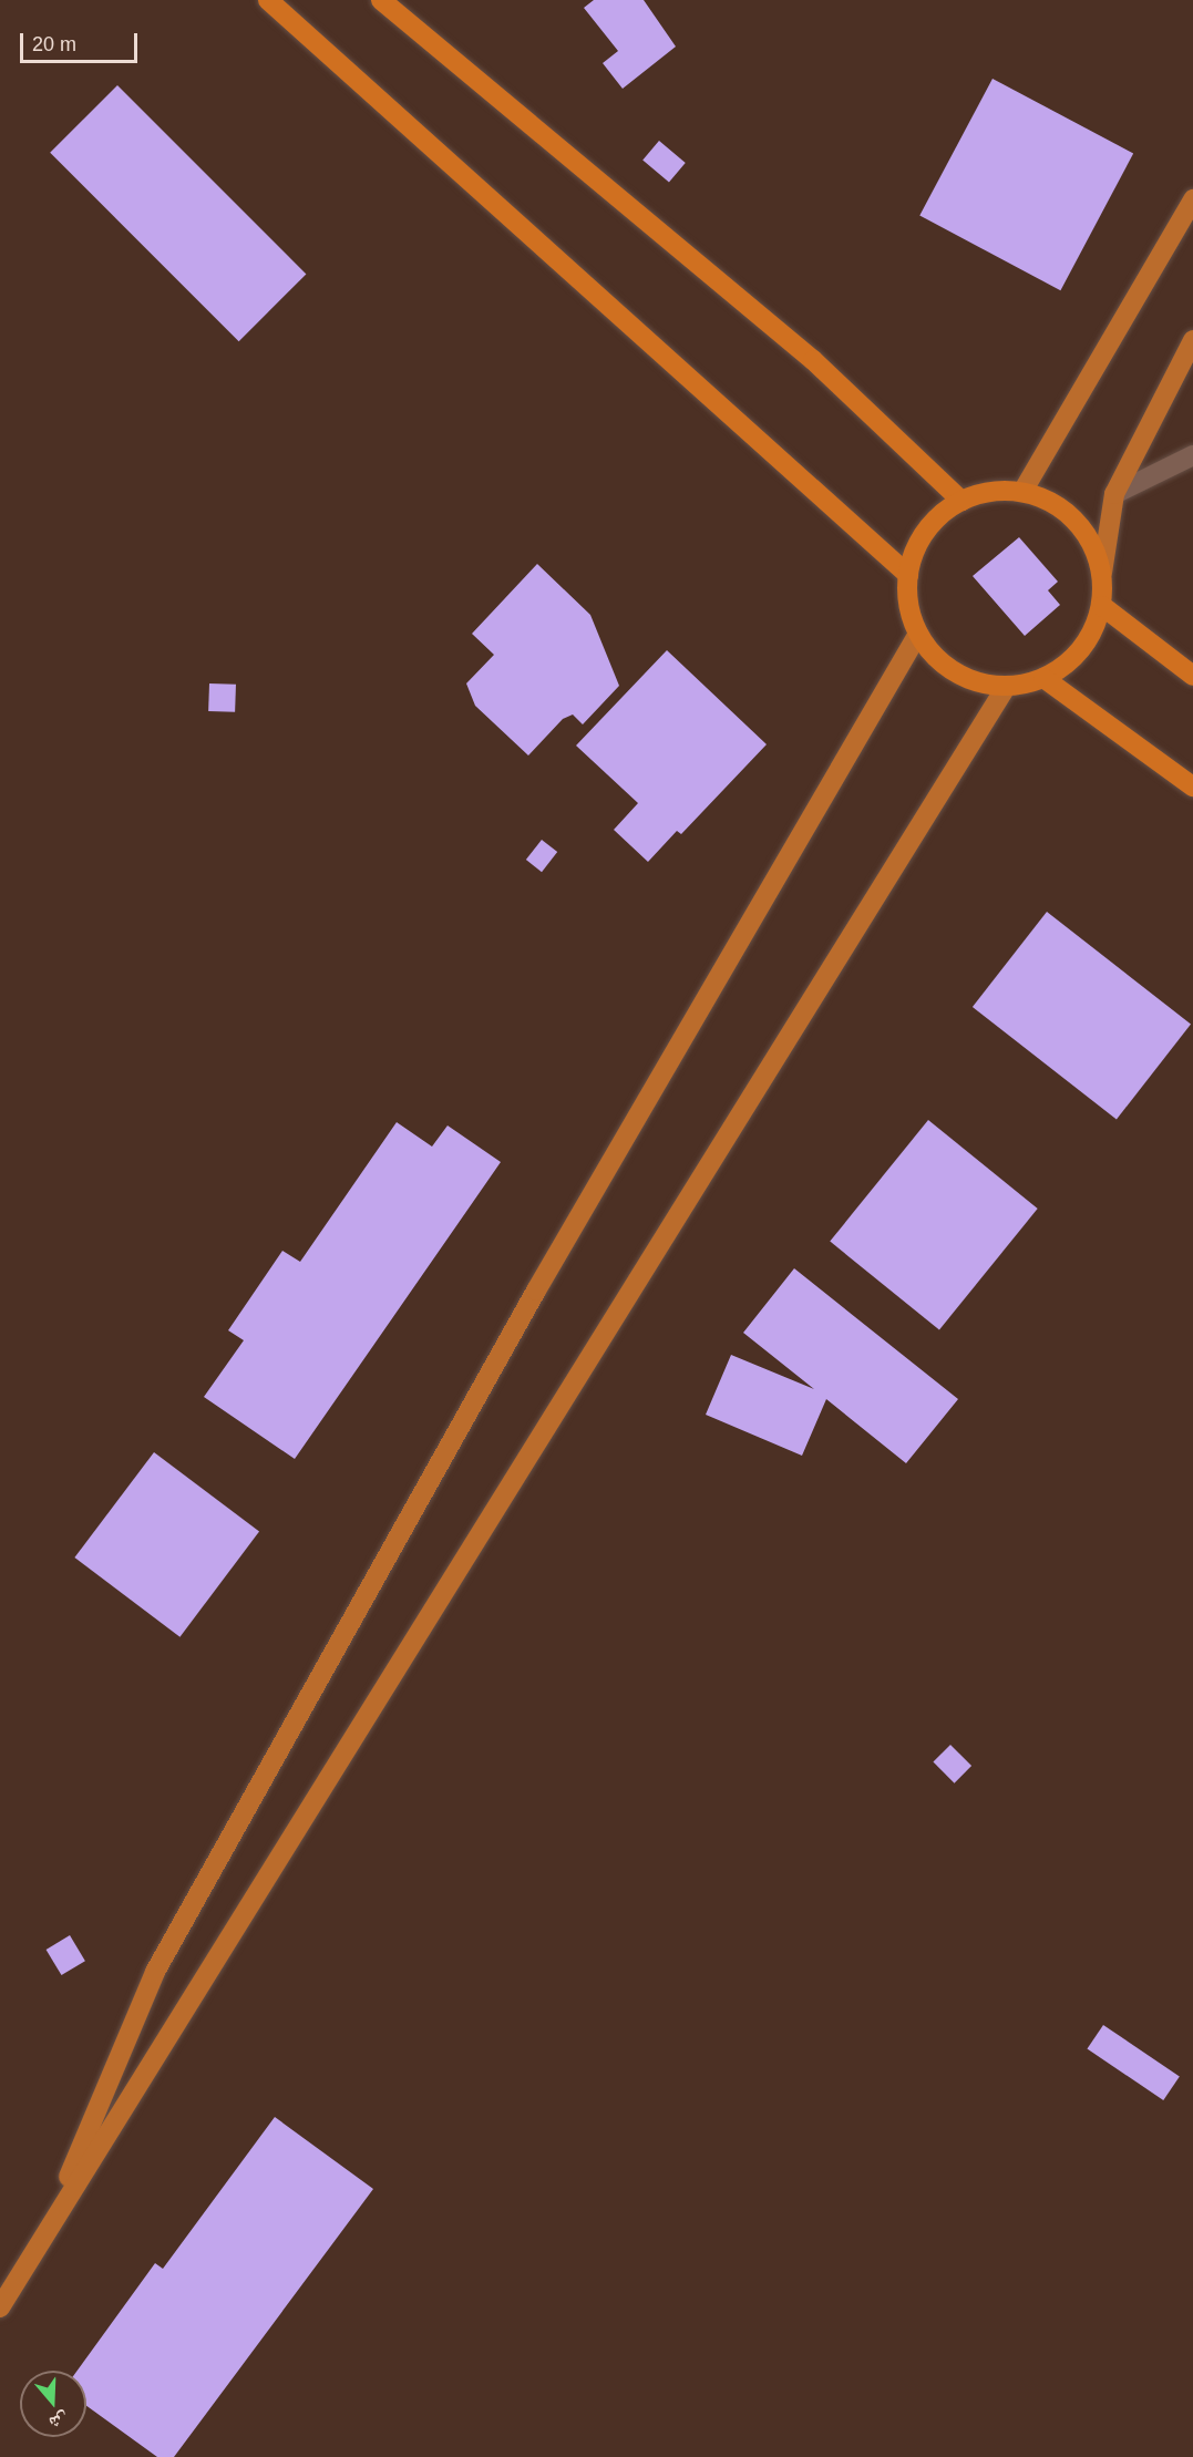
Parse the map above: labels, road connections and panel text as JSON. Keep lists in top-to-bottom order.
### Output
{
  "scale_bar": "20 m",
  "north": "bottom"
}
